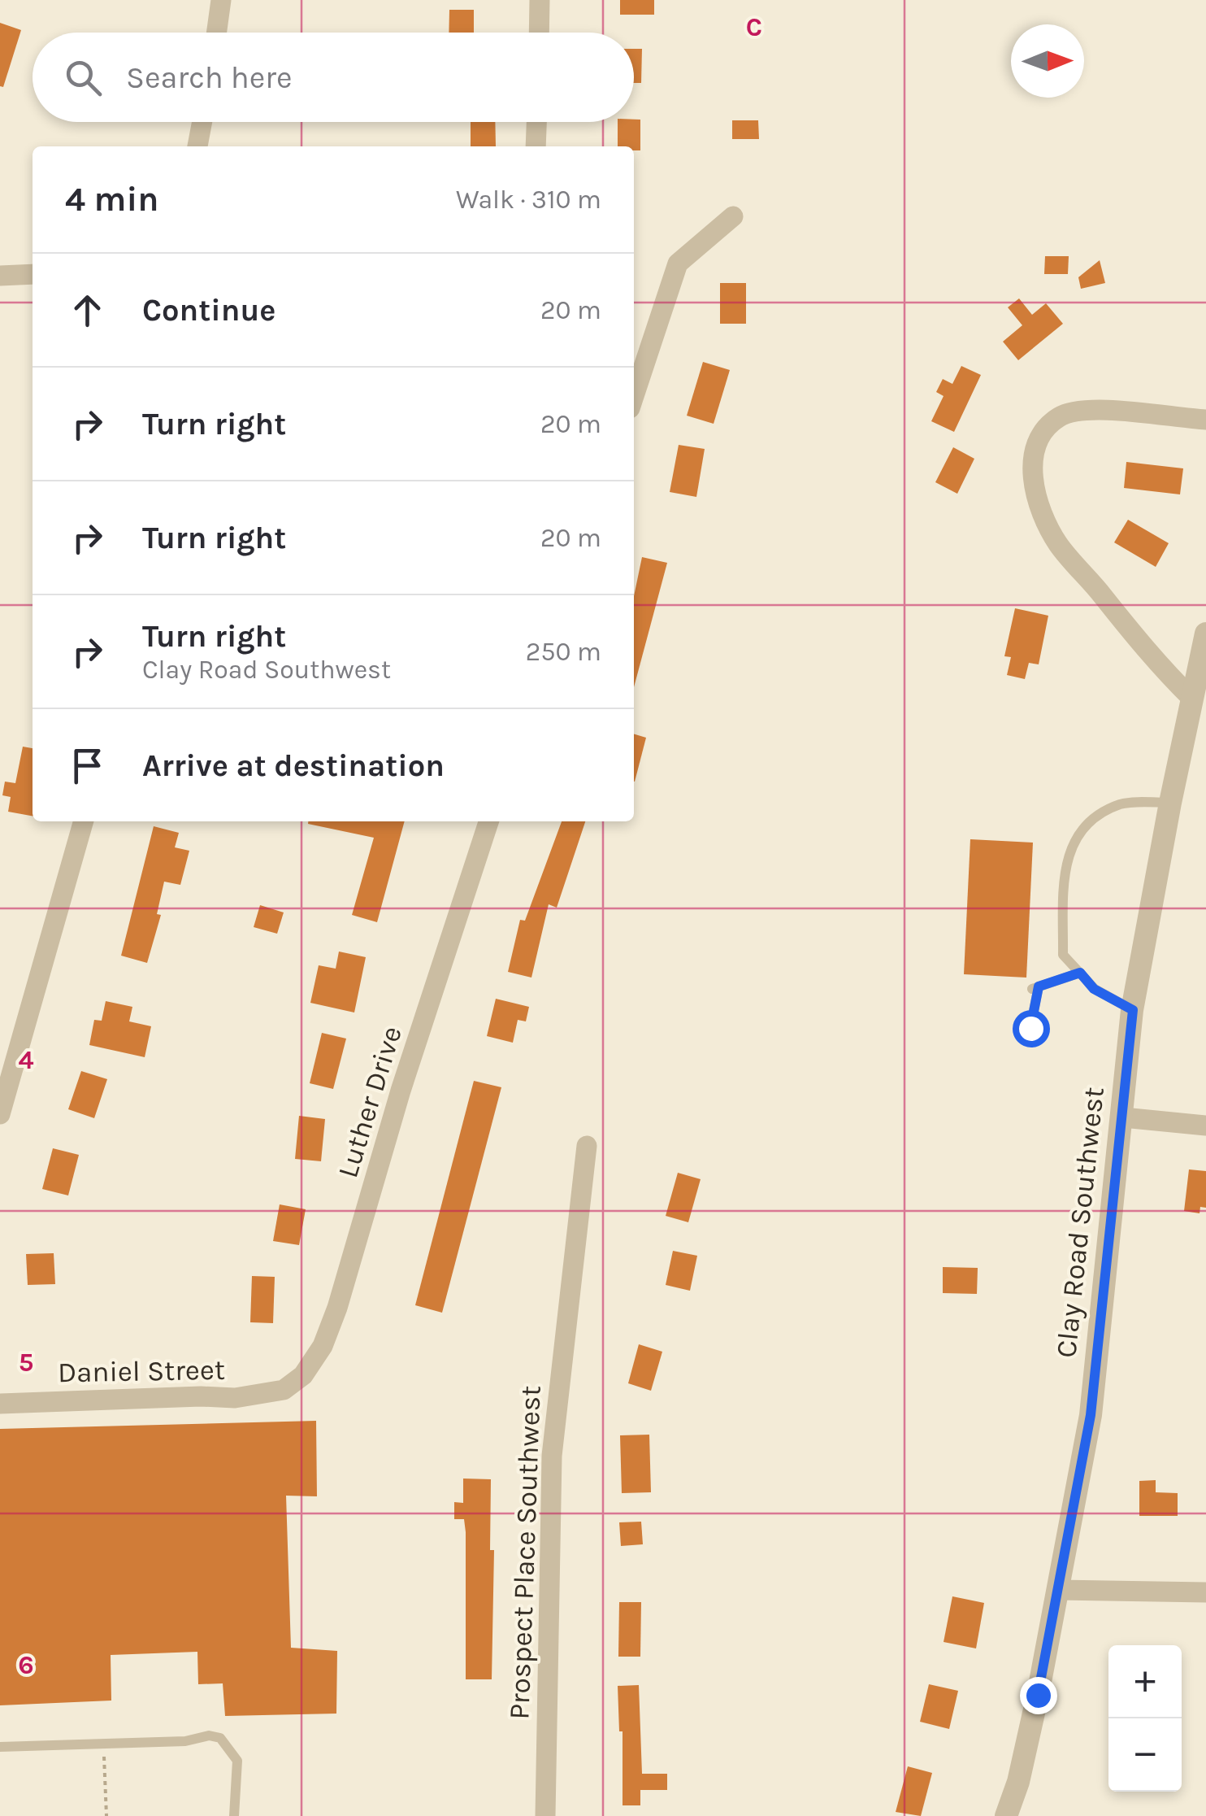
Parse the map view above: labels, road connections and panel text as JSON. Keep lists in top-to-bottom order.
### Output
{
  "streets": {
    "street": [
      "Luther Drive",
      "Clay Road Southwest",
      "Daniel Street",
      "Prospect Place Southwest"
    ]
  },
  "crossings": [
    ["Luther Drive", "Daniel Street"]
  ],
  "north": "right",
  "page": {
    "search": "Search here",
    "heading": ["4 min", "Walk · 310 m"],
    "list": [
      ["Continue", "20 m"],
      ["Turn right", "20 m"],
      ["Turn right", "20 m"],
      ["Turn right", "Clay Road Southwest", "250 m"],
      "Arrive at destination"
    ],
    "map_buttons": ["+", "−"]
  },
  "grid": {
    "columns": ["C"],
    "rows": ["4", "5", "6"]
  }
}
